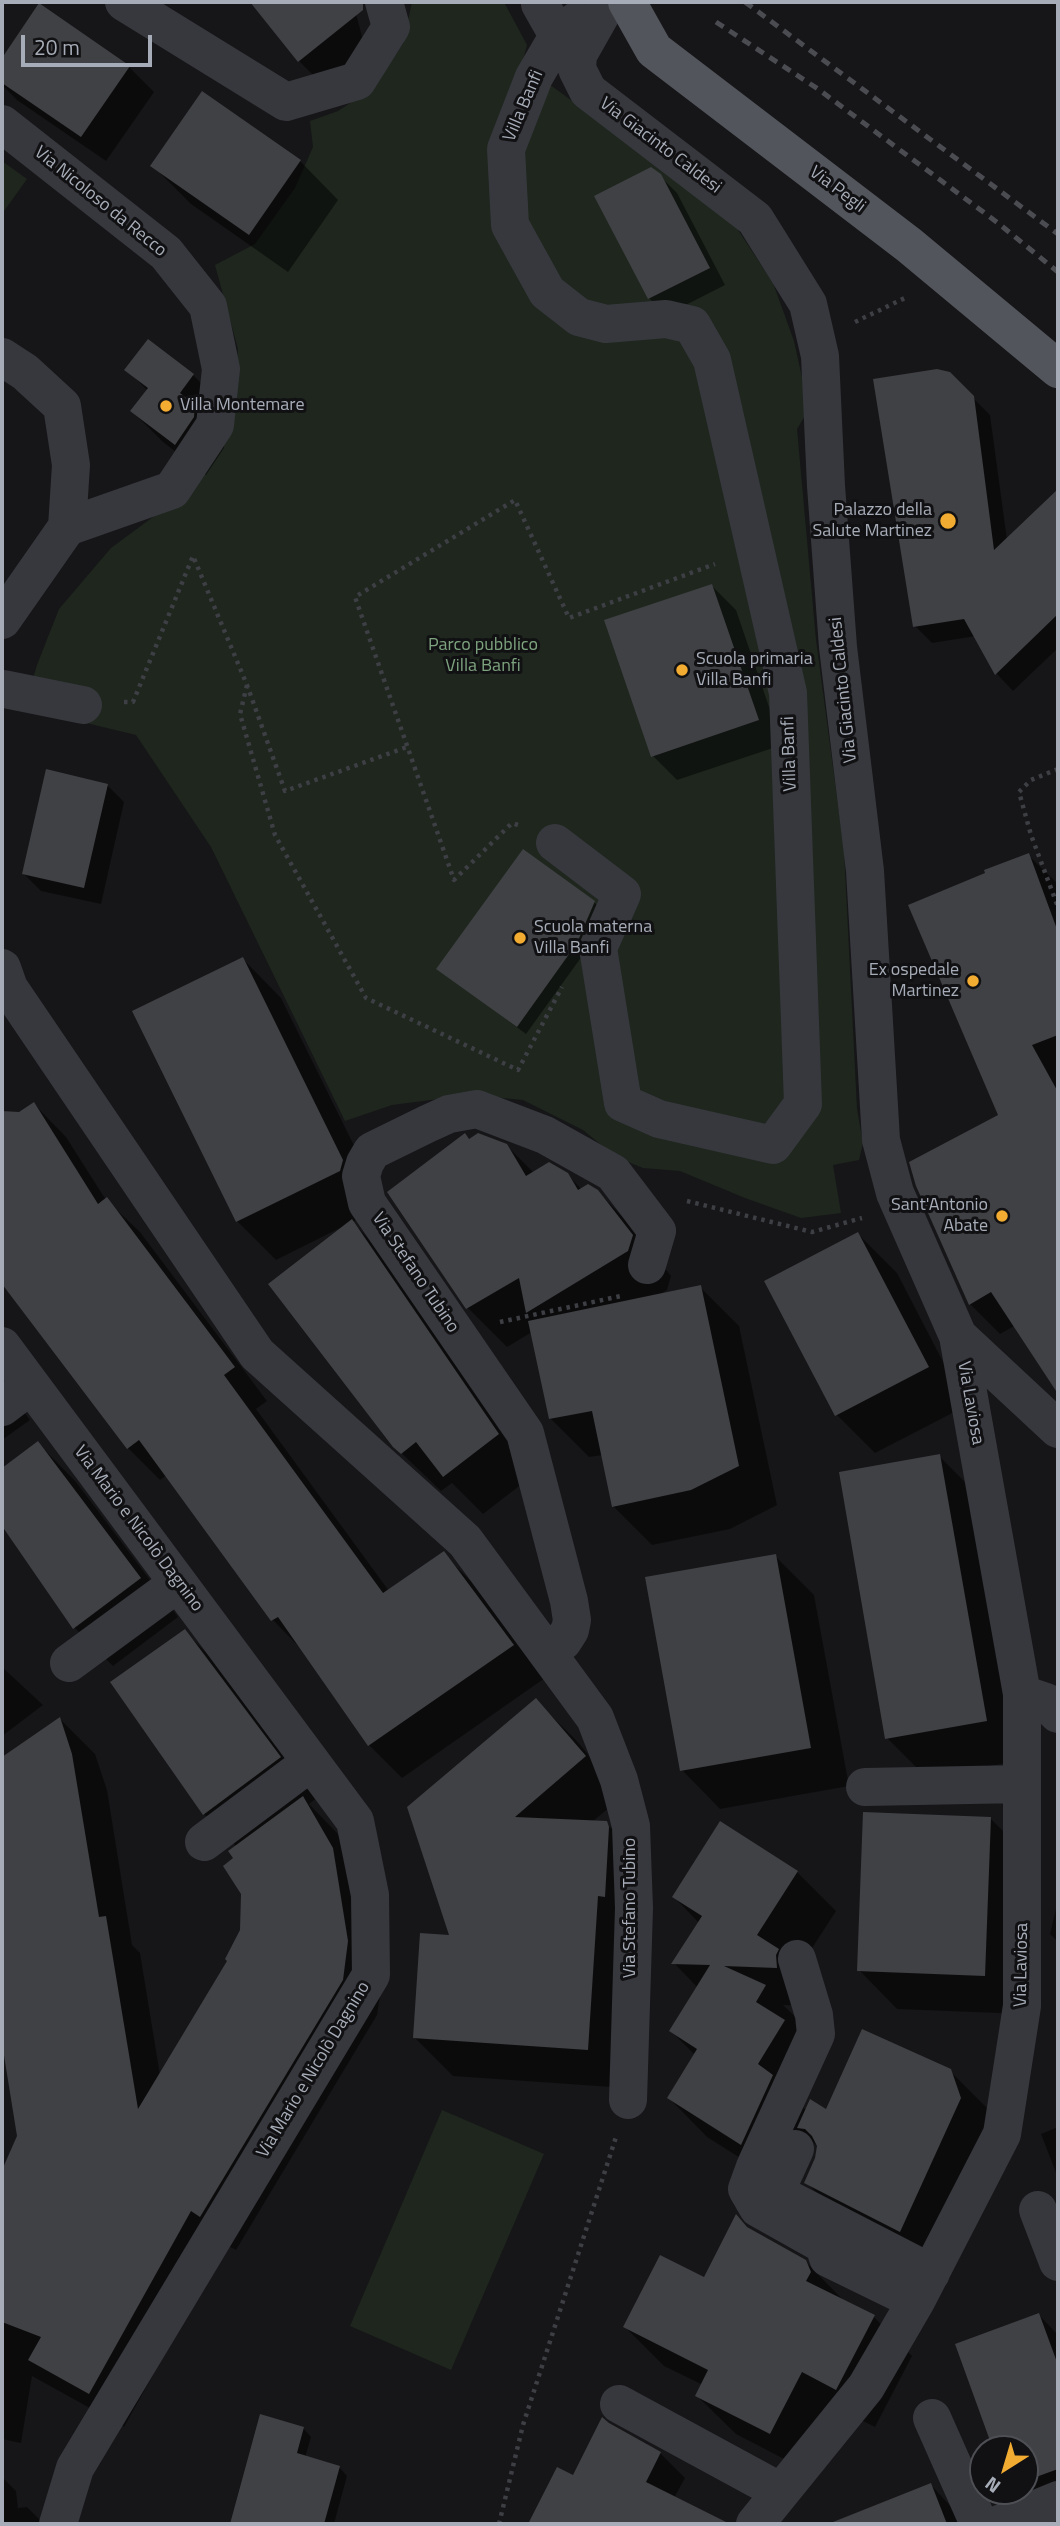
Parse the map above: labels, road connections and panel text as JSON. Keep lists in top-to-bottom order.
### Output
{
  "streets": {
    "main road": ["Via Pegli"],
    "street": [
      "Villa Banfi",
      "Via Giacinto Caldesi",
      "Via Nicoloso da Recco",
      "Via Stefano Tubino",
      "Via Laviosa",
      "Via Mario e Nicolò Dagnino"
    ]
  },
  "crossings": [
    ["Villa Banfi", "Via Giacinto Caldesi"],
    ["Via Giacinto Caldesi", "Via Laviosa"]
  ],
  "parks": ["Parco pubblico Villa Banfi"],
  "places": [
    "Villa Montemare",
    "Palazzo della Salute Martinez",
    "Scuola primaria Villa Banfi",
    "Scuola materna Villa Banfi",
    "Ex ospedale Martinez",
    "Sant'Antonio Abate"
  ],
  "scale_bar": "20 m",
  "north": "bottom left"
}
